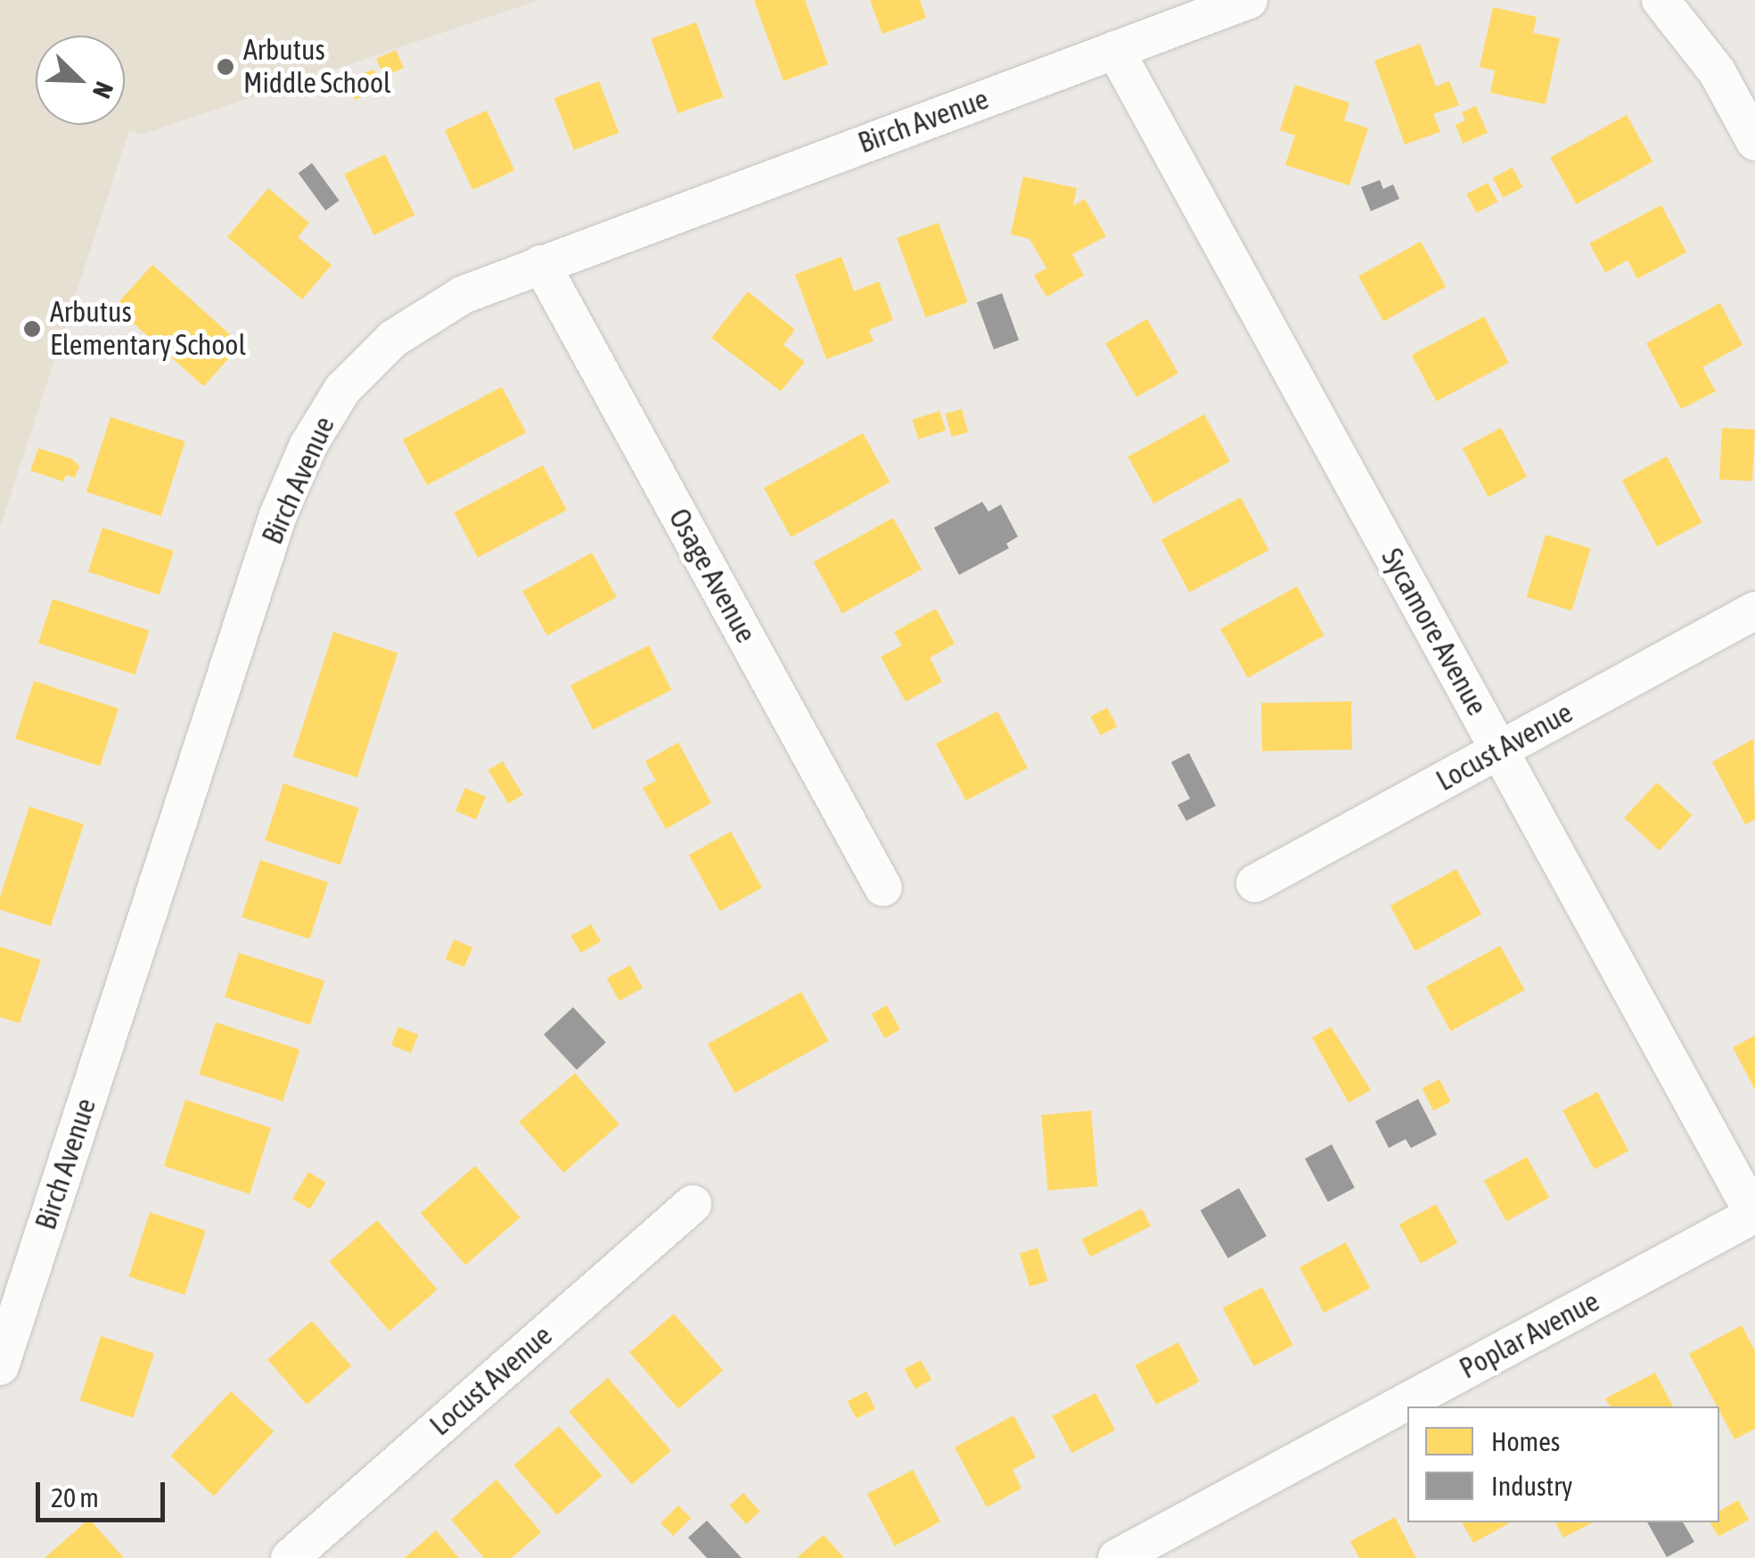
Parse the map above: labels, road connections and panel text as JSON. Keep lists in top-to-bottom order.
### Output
{
  "streets": {
    "street": [
      "Birch Avenue",
      "Osage Avenue",
      "Sycamore Avenue",
      "Locust Avenue",
      "Poplar Avenue"
    ]
  },
  "crossings": [
    ["Birch Avenue", "Osage Avenue"],
    ["Birch Avenue", "Sycamore Avenue"],
    ["Sycamore Avenue", "Locust Avenue"],
    ["Sycamore Avenue", "Poplar Avenue"]
  ],
  "places": ["Arbutus Middle School", "Arbutus Elementary School"],
  "legend": ["Homes", "Industry"],
  "scale_bar": "20 m",
  "north": "bottom right"
}
